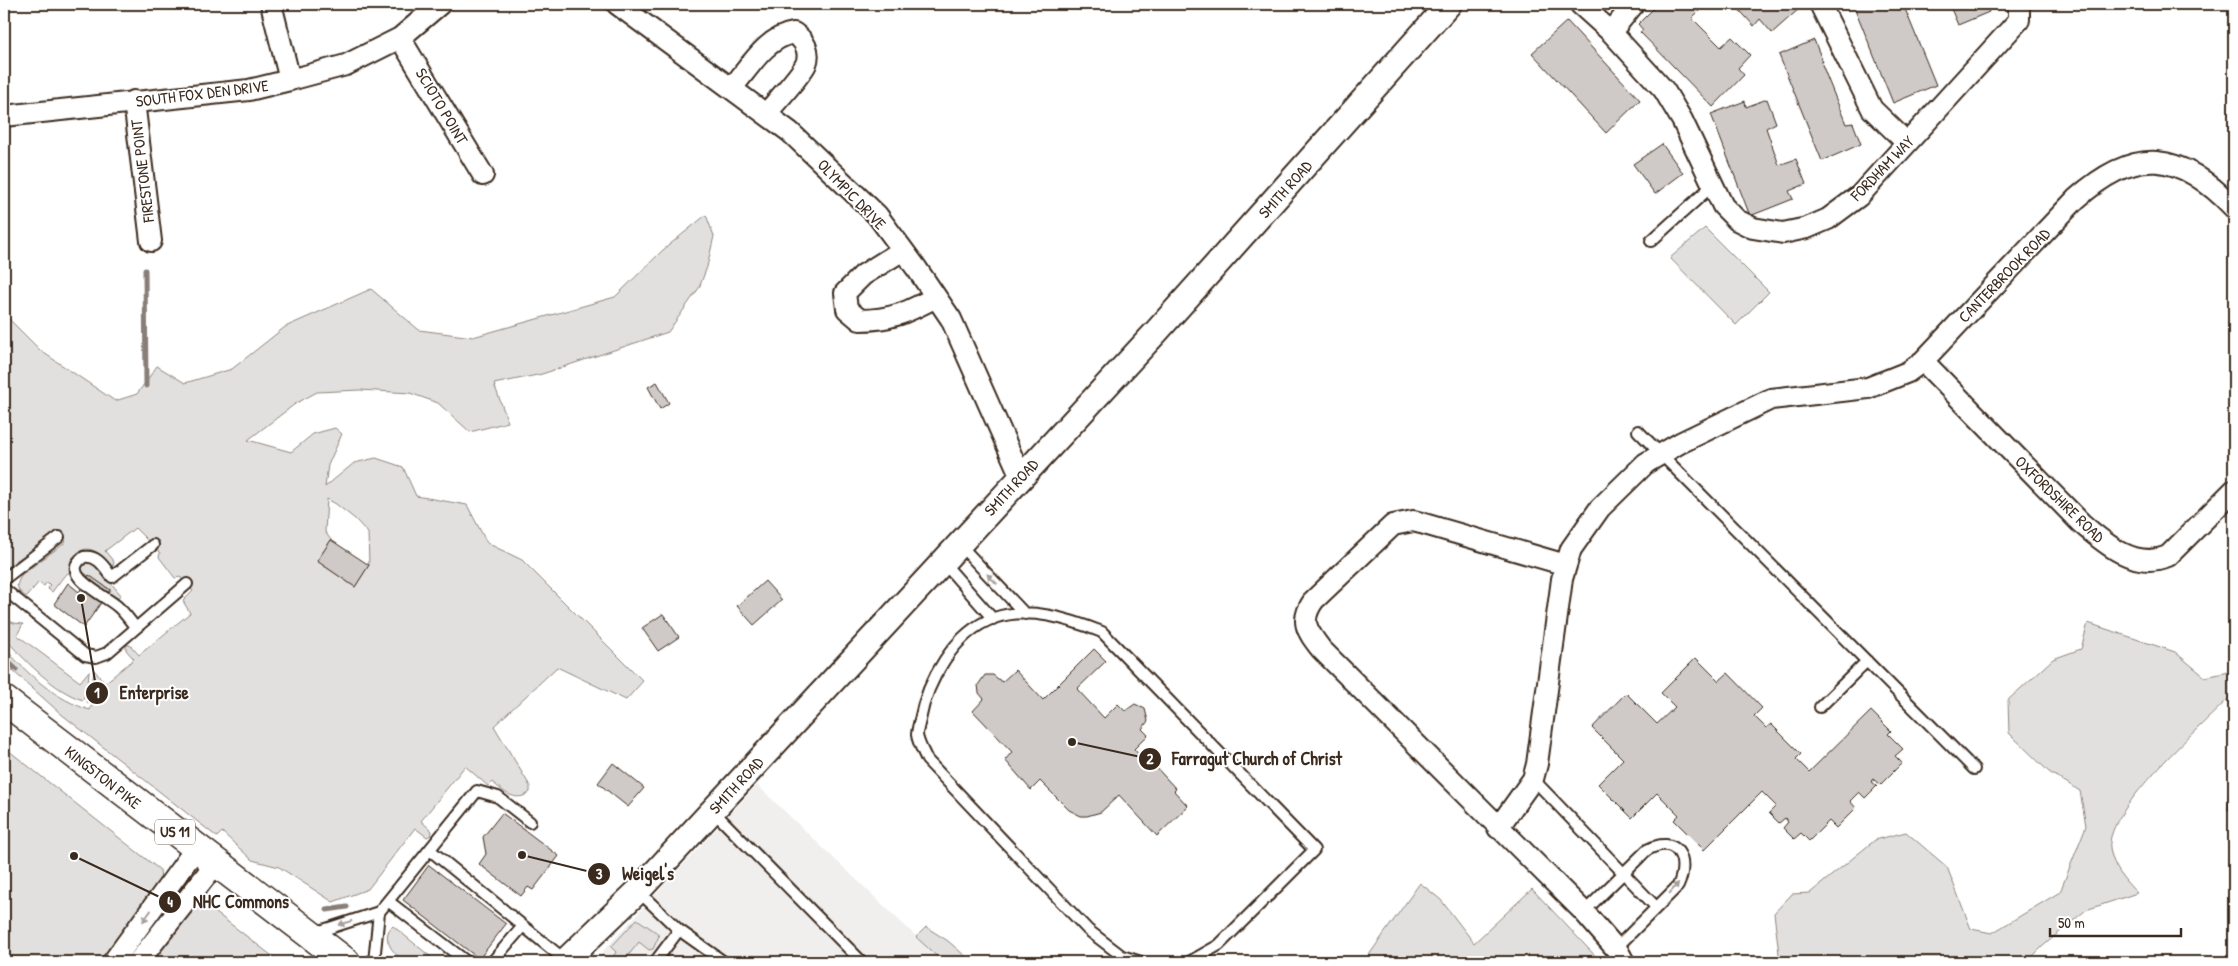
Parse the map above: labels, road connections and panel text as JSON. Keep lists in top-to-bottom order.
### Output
{
  "streets": {
    "main road": ["KINGSTON PIKE", "US 11"],
    "street": [
      "SOUTH FOX DEN DRIVE",
      "SCIOTO POINT",
      "FORDHAM WAY",
      "FIRESTONE POINT",
      "SMITH ROAD",
      "OLYMPIC DRIVE",
      "CANTERBROOK ROAD",
      "OXFORDSHIRE ROAD"
    ]
  },
  "crossings": [
    ["SOUTH FOX DEN DRIVE", "SCIOTO POINT"],
    ["SOUTH FOX DEN DRIVE", "FIRESTONE POINT"],
    ["SMITH ROAD", "OLYMPIC DRIVE"],
    ["CANTERBROOK ROAD", "OXFORDSHIRE ROAD"]
  ],
  "places": [
    "Enterprise",
    "Farragut Church of Christ",
    "Weigel's",
    "NHC Commons"
  ],
  "scale_bar": "50 m"
}
